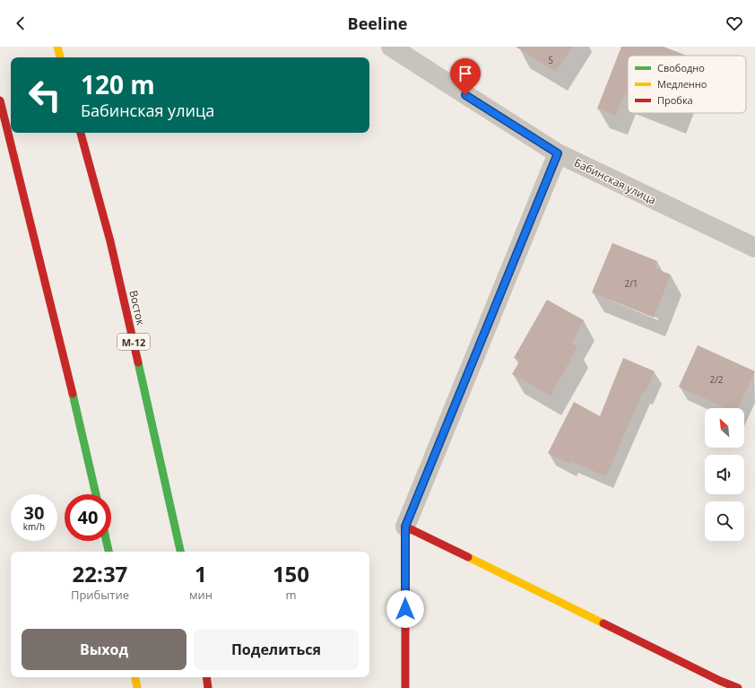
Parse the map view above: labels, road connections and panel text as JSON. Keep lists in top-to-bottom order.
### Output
{
  "streets": {
    "main road": ["Восток", "М-12"],
    "street": ["Бабинская улица"]
  },
  "house_numbers": ["5", "2/1", "2/2"],
  "legend": ["Свободно", "Медленно", "Пробка"],
  "north": "top left",
  "page": {
    "header": "Beeline",
    "turn": ["120 m", "Бабинская улица"],
    "speed": "30 km/h",
    "limit": "40",
    "eta": [
      "22:37",
      "Прибытие",
      "1",
      "мин",
      "150",
      "m"
    ],
    "buttons": ["Выход", "Поделиться"]
  }
}
